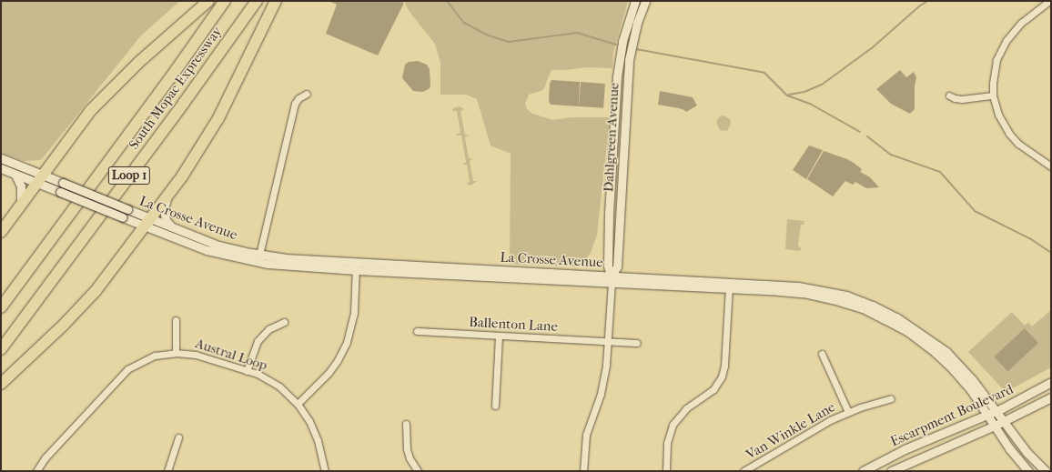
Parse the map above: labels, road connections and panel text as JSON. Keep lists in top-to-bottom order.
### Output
{
  "streets": {
    "highway": ["South Mopac Expressway", "Loop 1"],
    "street": [
      "Dahlgreen Avenue",
      "La Crosse Avenue",
      "Ballenton Lane",
      "Austral Loop",
      "Escarpment Boulevard",
      "Van Winkle Lane"
    ]
  },
  "crossings": [
    ["Dahlgreen Avenue", "La Crosse Avenue"],
    ["Dahlgreen Avenue", "Ballenton Lane"],
    ["La Crosse Avenue", "Escarpment Boulevard"]
  ]
}
